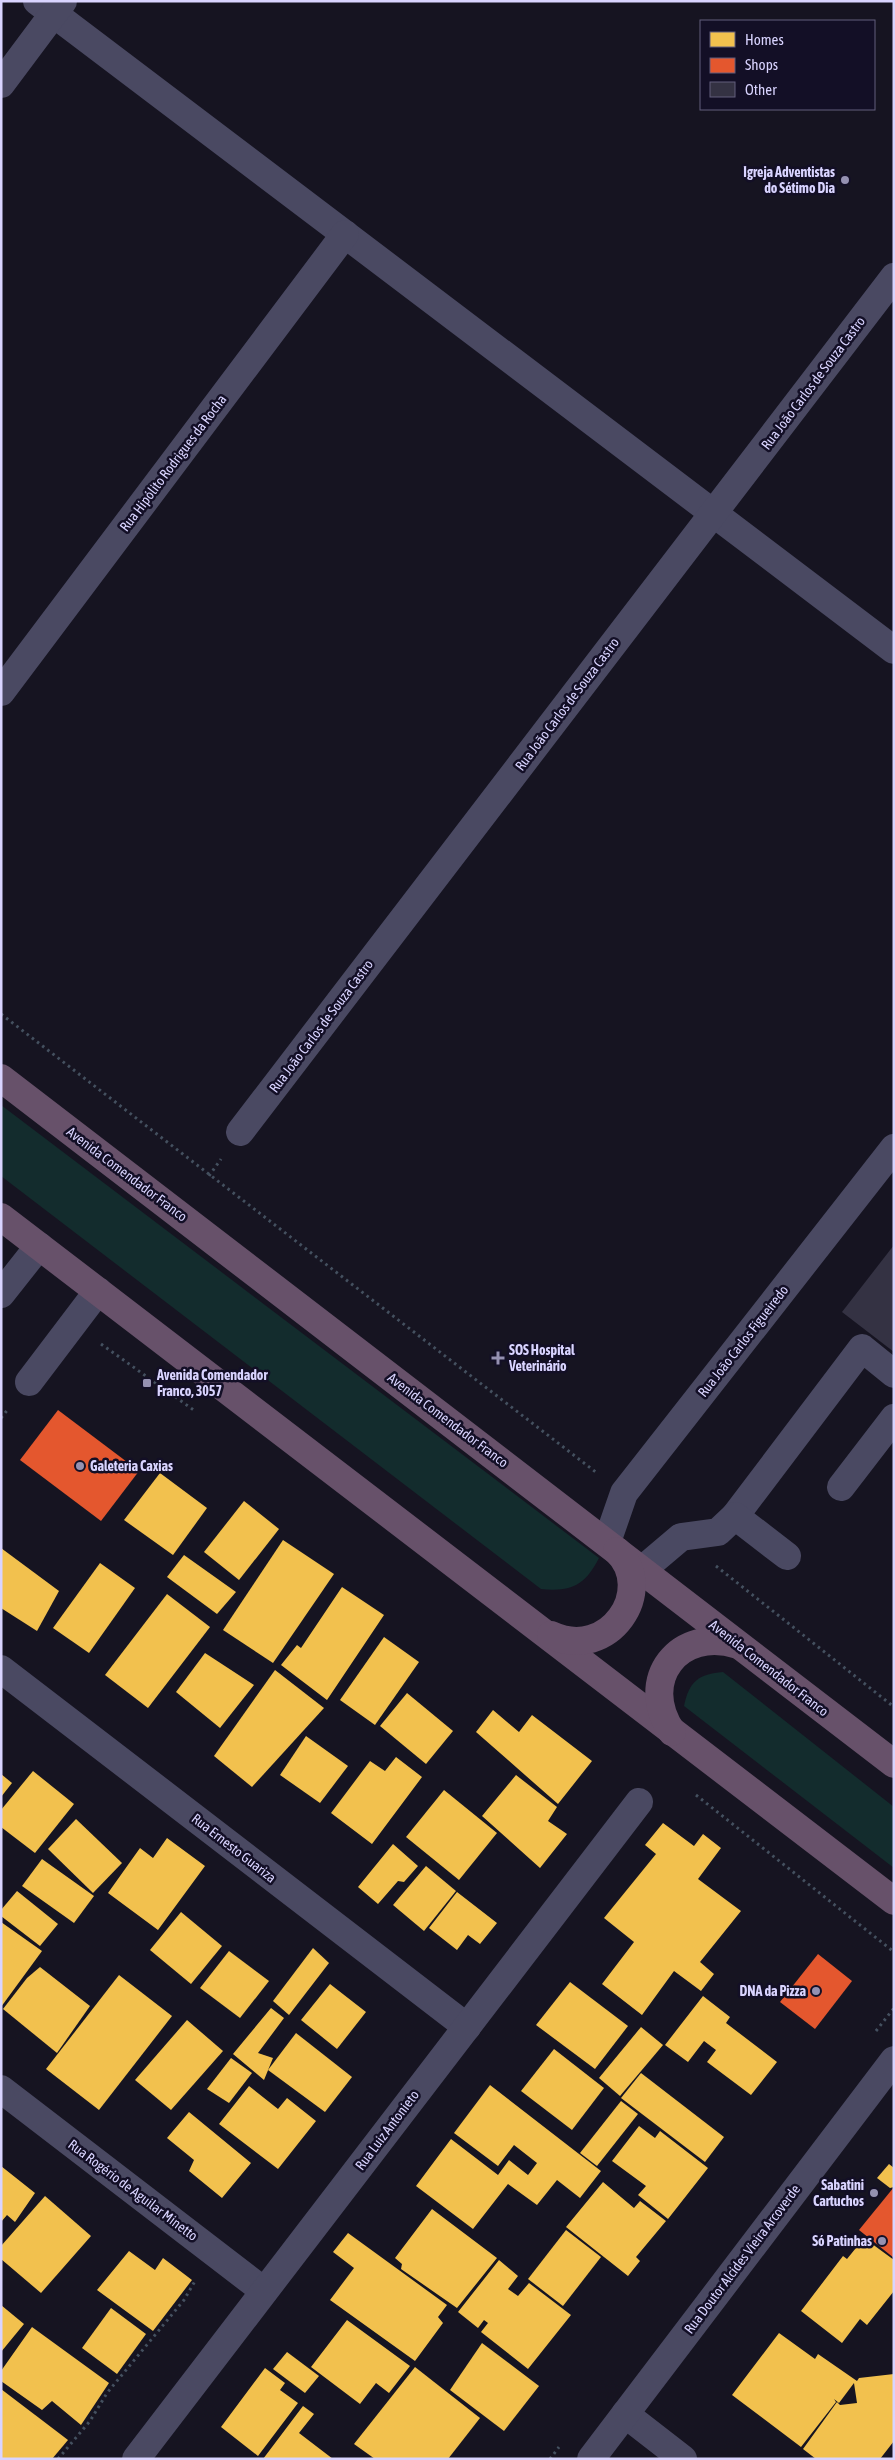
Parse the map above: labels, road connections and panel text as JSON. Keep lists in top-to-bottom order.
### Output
{
  "streets": {
    "highway": ["Avenida Comendador Franco"],
    "street": [
      "Rua João Carlos de Souza Castro",
      "Rua Hipólito Rodrigues da Rocha",
      "Rua João Carlos Figueiredo",
      "Rua Ernesto Guariza",
      "Rua Luiz Antonieto",
      "Rua Rogério de Aguilar Minetto",
      "Rua Doutor Alcides Vieira Arcoverde"
    ]
  },
  "crossings": [
    ["Avenida Comendador Franco", "Rua João Carlos Figueiredo"],
    ["Rua Ernesto Guariza", "Rua Luiz Antonieto"],
    ["Rua Luiz Antonieto", "Rua Rogério de Aguilar Minetto"]
  ],
  "places": {
    "other": [
      "Igreja Adventistas do Sétimo Dia",
      "Galeteria Caxias",
      "DNA da Pizza",
      "Sabatini Cartuchos",
      "Só Patinhas"
    ],
    "health": ["SOS Hospital Veterinário"],
    "transit": ["Avenida Comendador Franco, 3057"]
  },
  "legend": ["Homes", "Shops", "Other"]
}
